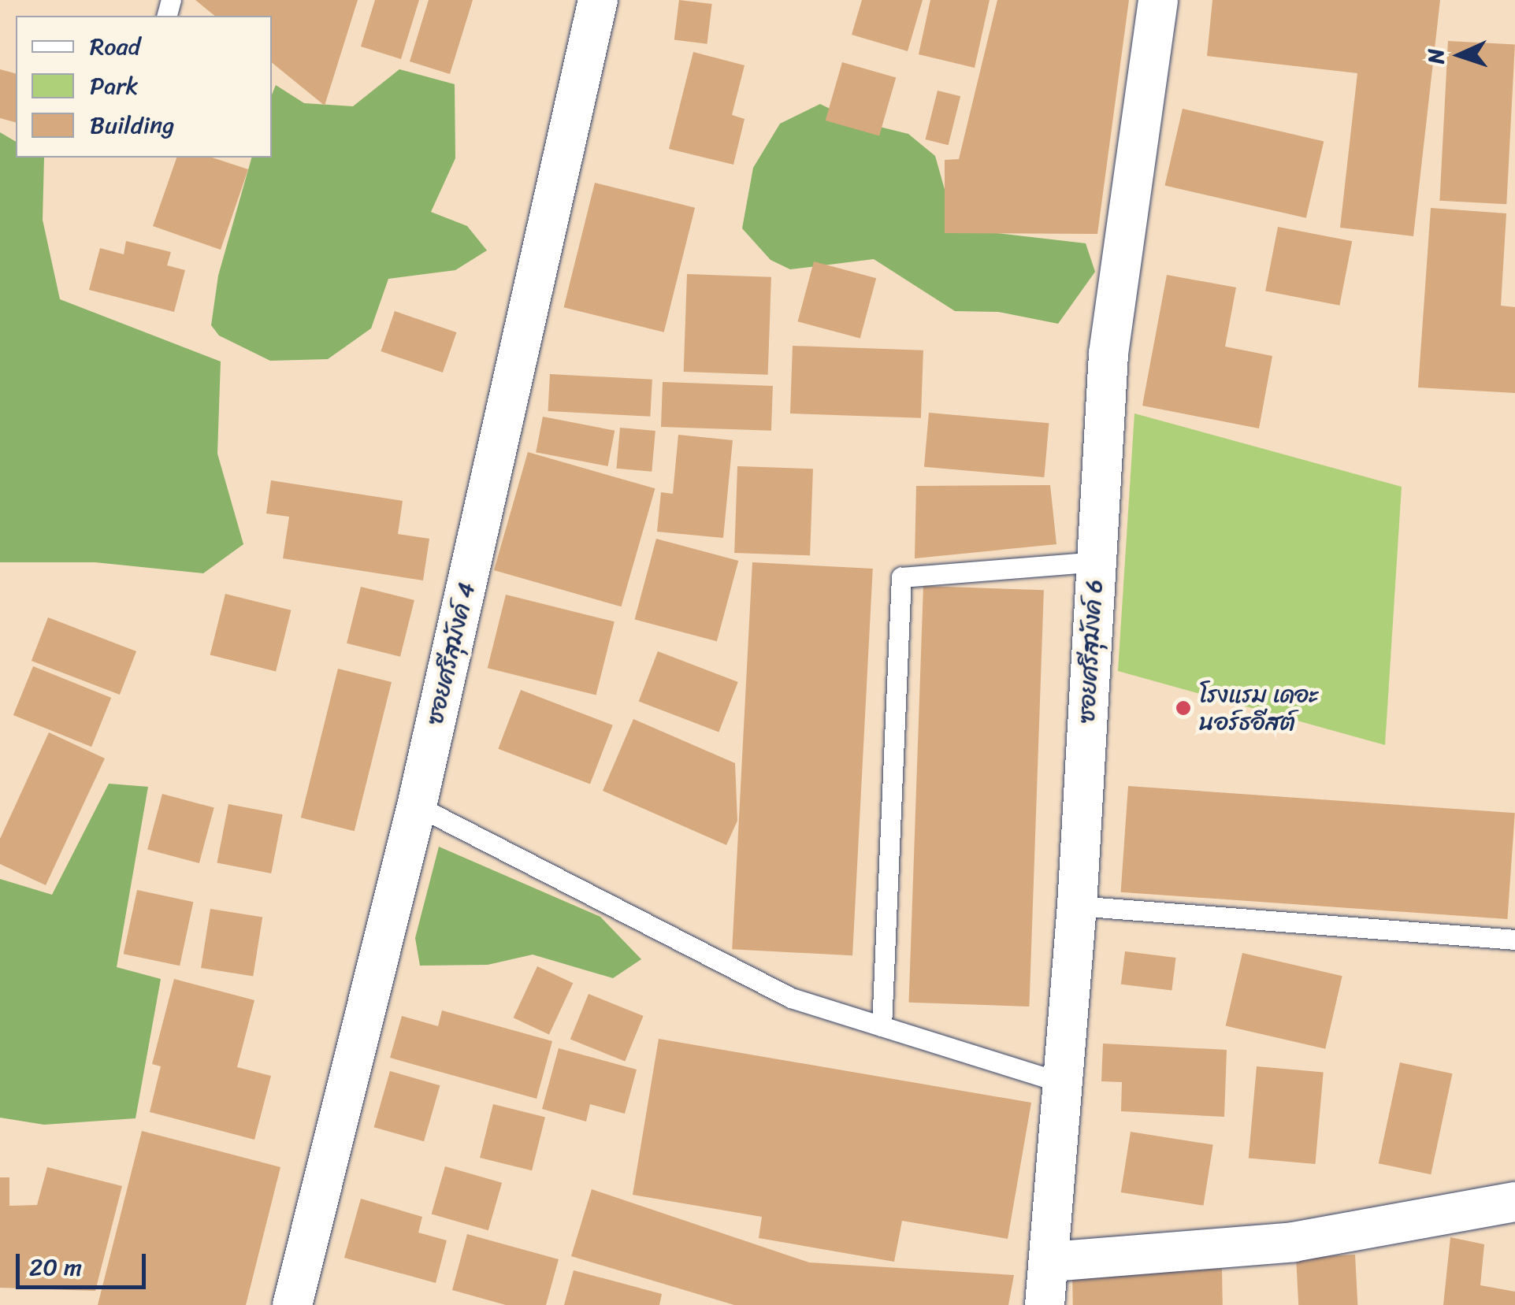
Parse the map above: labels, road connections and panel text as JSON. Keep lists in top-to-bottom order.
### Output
{
  "streets": {
    "street": ["ซอยศรีสุมังค์ 6", "ซอยศรีสุมังค์ 4"]
  },
  "places": ["โรงแรม เดอะ นอร์ธอีสต์"],
  "legend": ["Road", "Park", "Building"],
  "scale_bar": "20 m",
  "north": "left"
}
